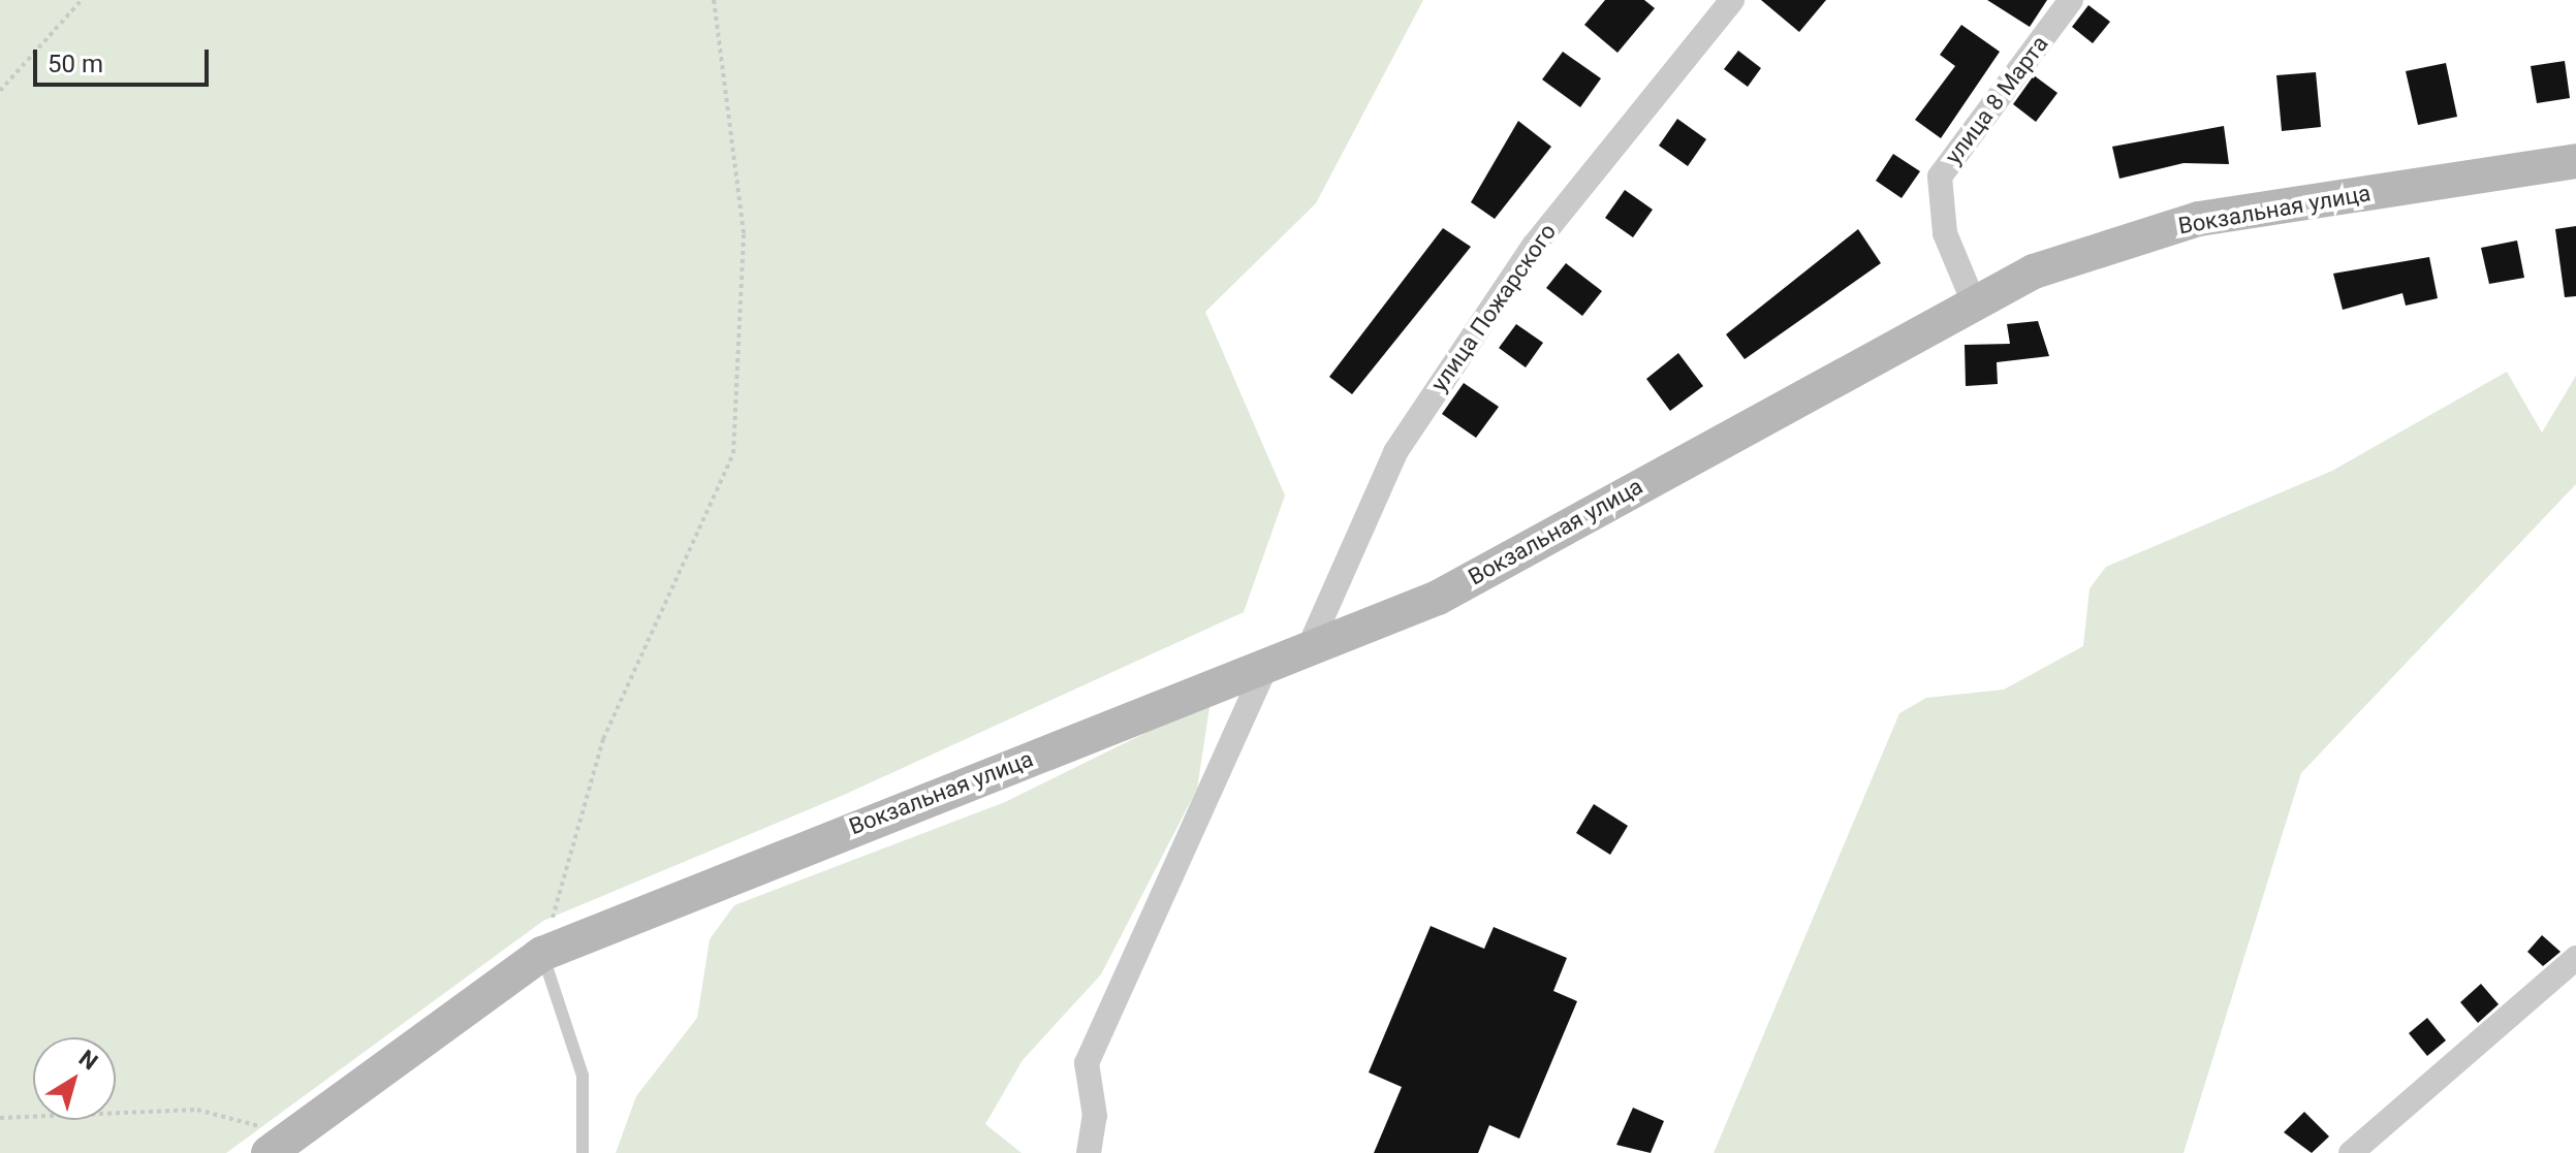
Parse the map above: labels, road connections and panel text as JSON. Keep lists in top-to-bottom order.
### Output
{
  "streets": {
    "street": ["улица 8 Марта", "Вокзальная улица", "улица Пожарского"]
  },
  "crossings": [
    ["улица 8 Марта", "Вокзальная улица"],
    ["Вокзальная улица", "улица Пожарского"]
  ],
  "scale_bar": "50 m",
  "north": "top right"
}
